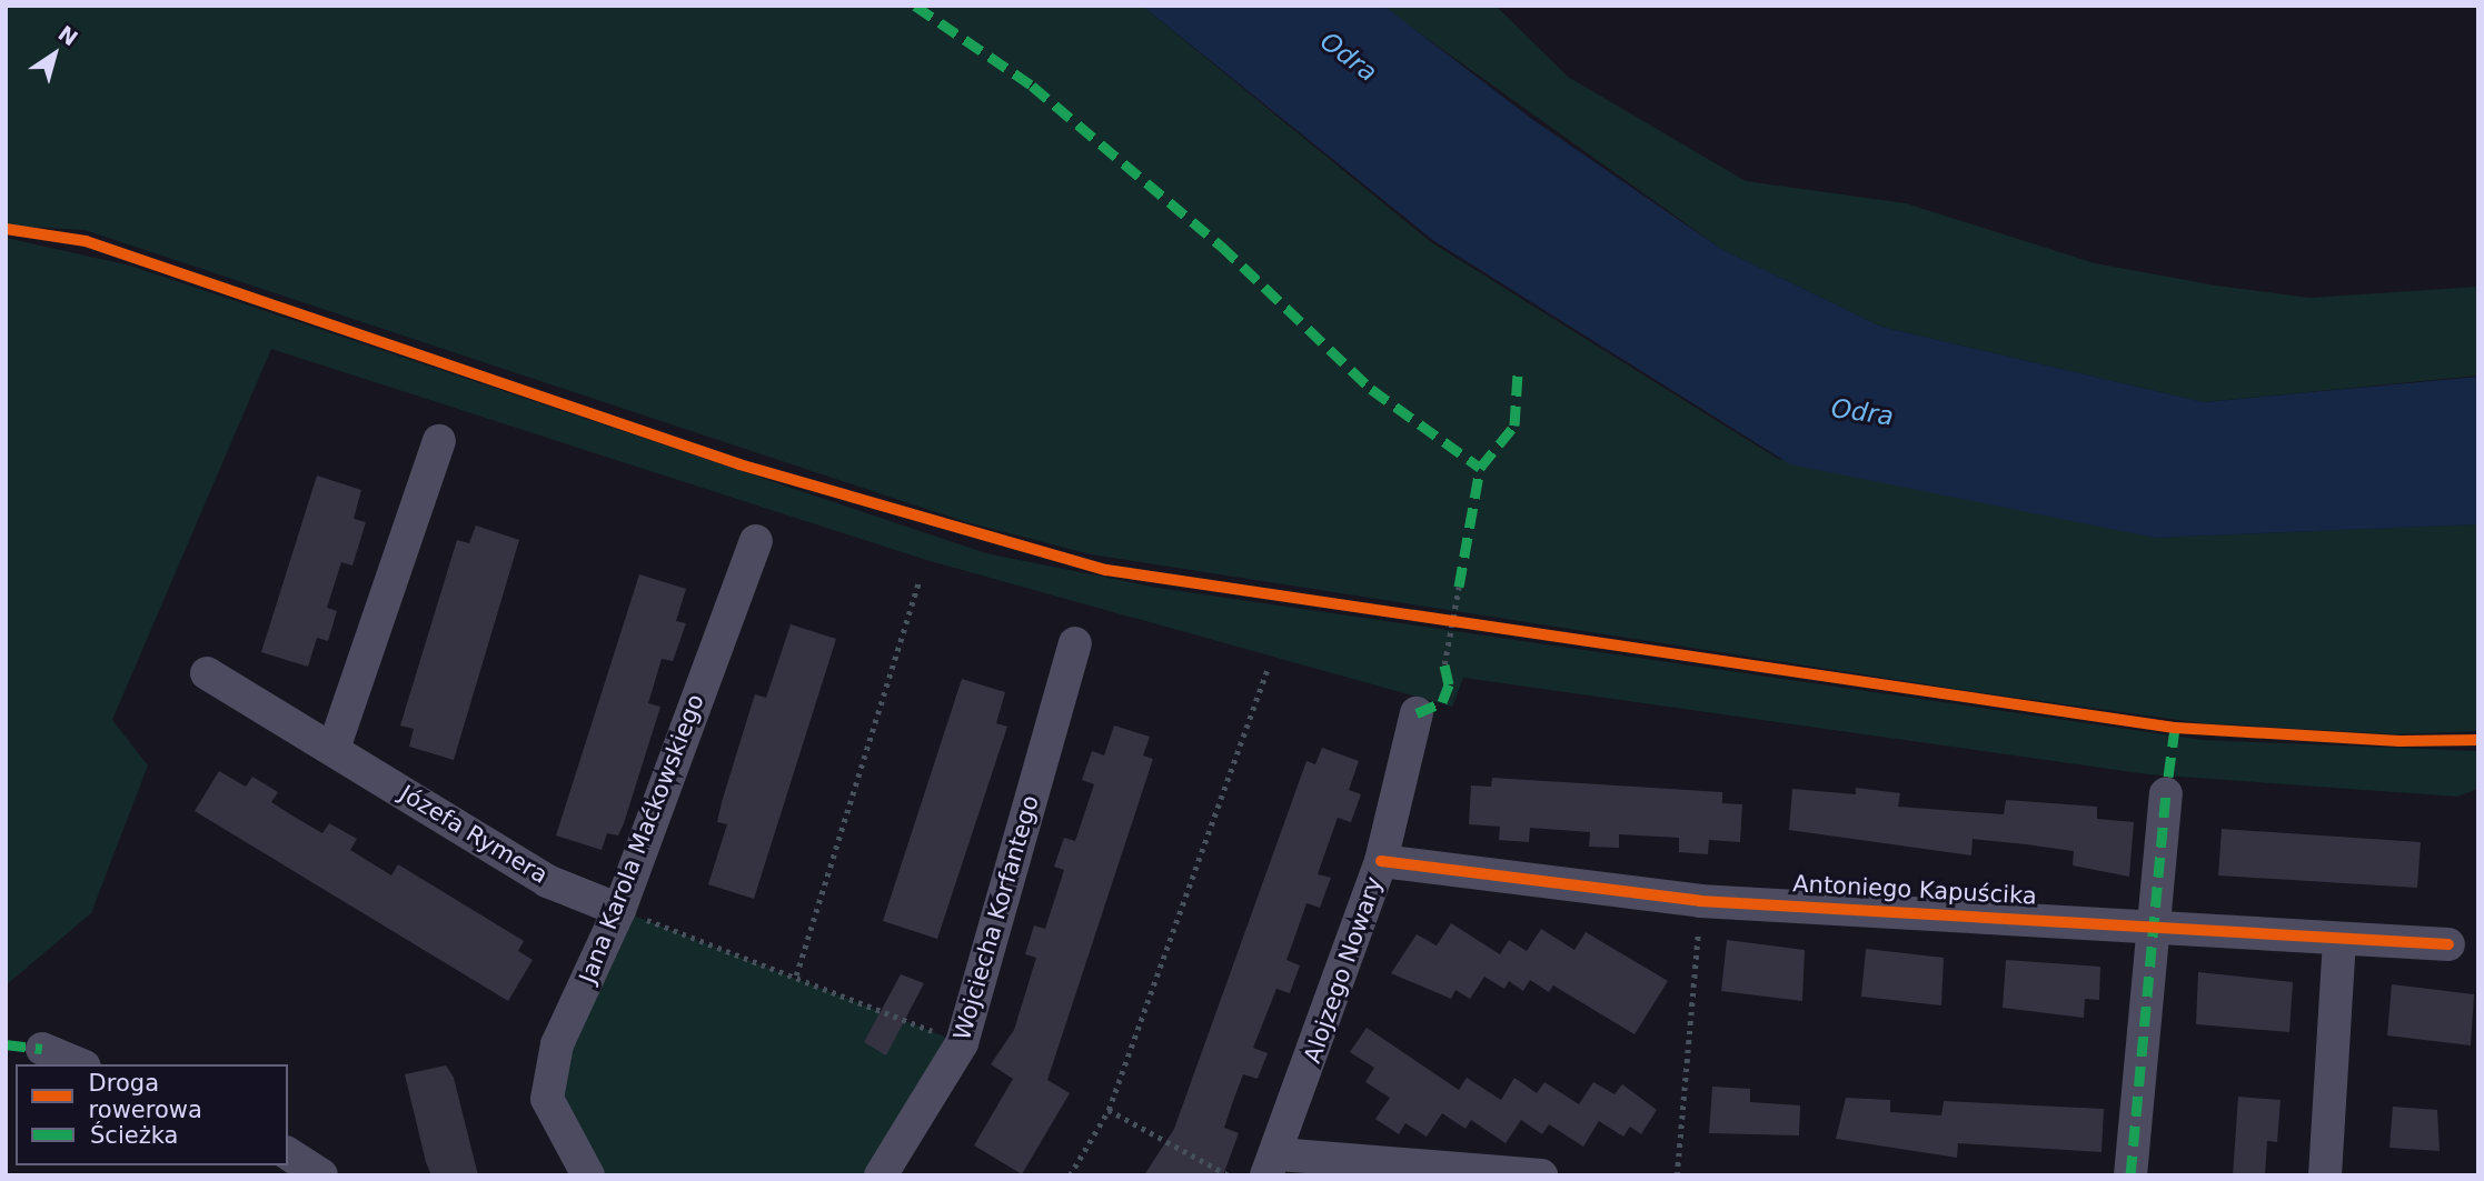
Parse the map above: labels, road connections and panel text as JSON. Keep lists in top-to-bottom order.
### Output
{
  "streets": {
    "street": [
      "Józefa Rymera",
      "Jana Karola Maćkowskiego",
      "Antoniego Kapuścika",
      "Wojciecha Korfantego",
      "Alojzego Nowary"
    ]
  },
  "crossings": [
    ["Józefa Rymera", "Jana Karola Maćkowskiego"],
    ["Antoniego Kapuścika", "Alojzego Nowary"]
  ],
  "water": ["Odra"],
  "legend": ["Droga rowerowa", "Ścieżka"],
  "north": "top right"
}
